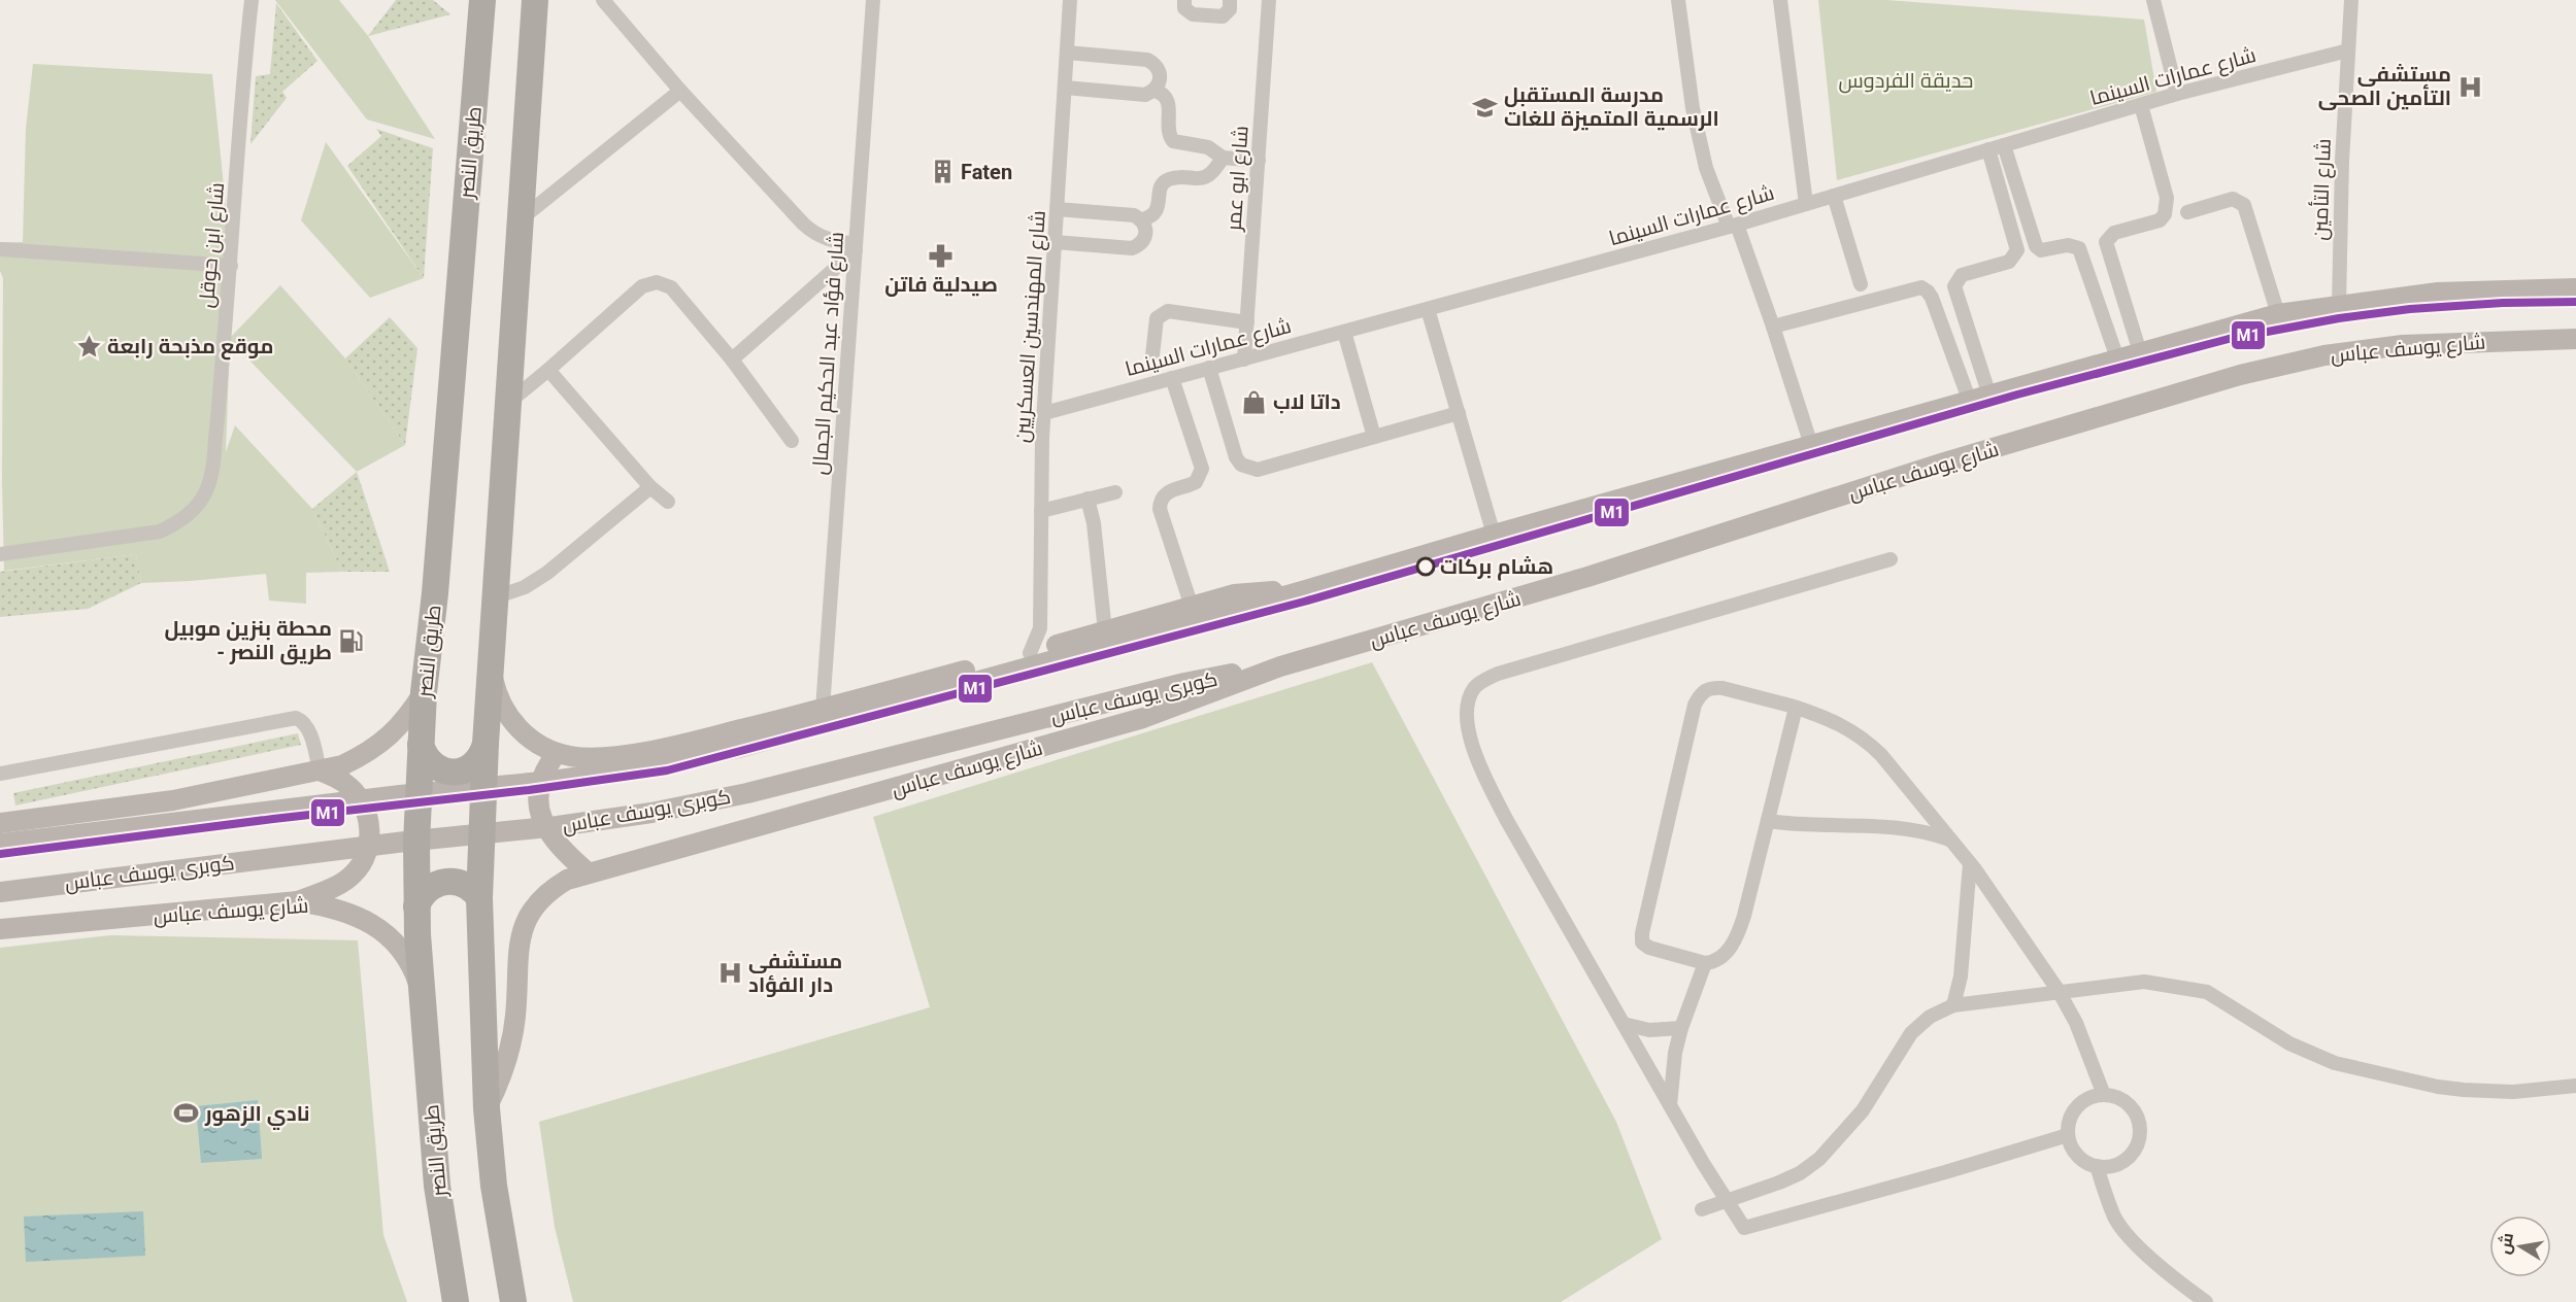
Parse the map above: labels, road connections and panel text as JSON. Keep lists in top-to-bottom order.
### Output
{
  "streets": {
    "highway": ["طريق النصر"],
    "main road": ["شارع يوسف عباس", "كوبرى يوسف عباس"],
    "street": [
      "شارع عمارات السينما",
      "شارع ابو عمر",
      "شارع التأمين",
      "شارع ابن حوقل",
      "شارع المهندسين العسكريين",
      "شارع فؤاد عبد الحكيم الجمال"
    ]
  },
  "crossings": [
    ["شارع عمارات السينما", "شارع ابو عمر"],
    ["شارع عمارات السينما", "شارع التأمين"],
    ["شارع عمارات السينما", "شارع المهندسين العسكريين"],
    ["طريق النصر", "شارع يوسف عباس"],
    ["شارع يوسف عباس", "كوبرى يوسف عباس"]
  ],
  "parks": ["حديقة الفردوس"],
  "places": {
    "hospital": ["مستشفى التأمين الصحى", "مستشفى دار الفؤاد"],
    "school or university": ["مدرسة المستقبل الرسمية المتميزة للغات"],
    "building": ["Faten"],
    "pharmacy": ["صيدلية فاتن"],
    "place": ["موقع مذبحة رابعة"],
    "shop": ["داتا لاب"],
    "other": ["هشام بركات"],
    "fuel station": ["محطة بنزين موبيل - طريق النصر"],
    "sports": ["نادي الزهور"]
  },
  "lines": ["transit line M1"],
  "north": "left"
}
